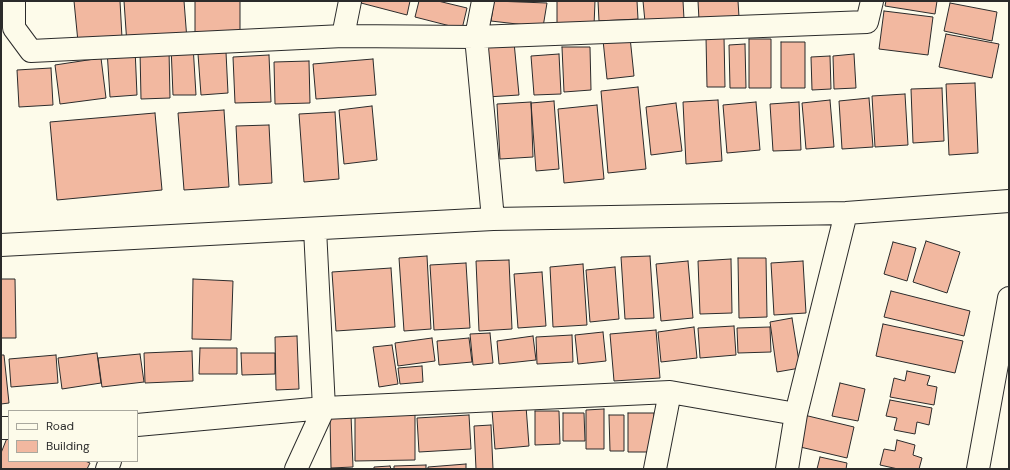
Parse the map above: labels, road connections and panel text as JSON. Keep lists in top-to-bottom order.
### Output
{
  "legend": ["Road", "Building"]
}
